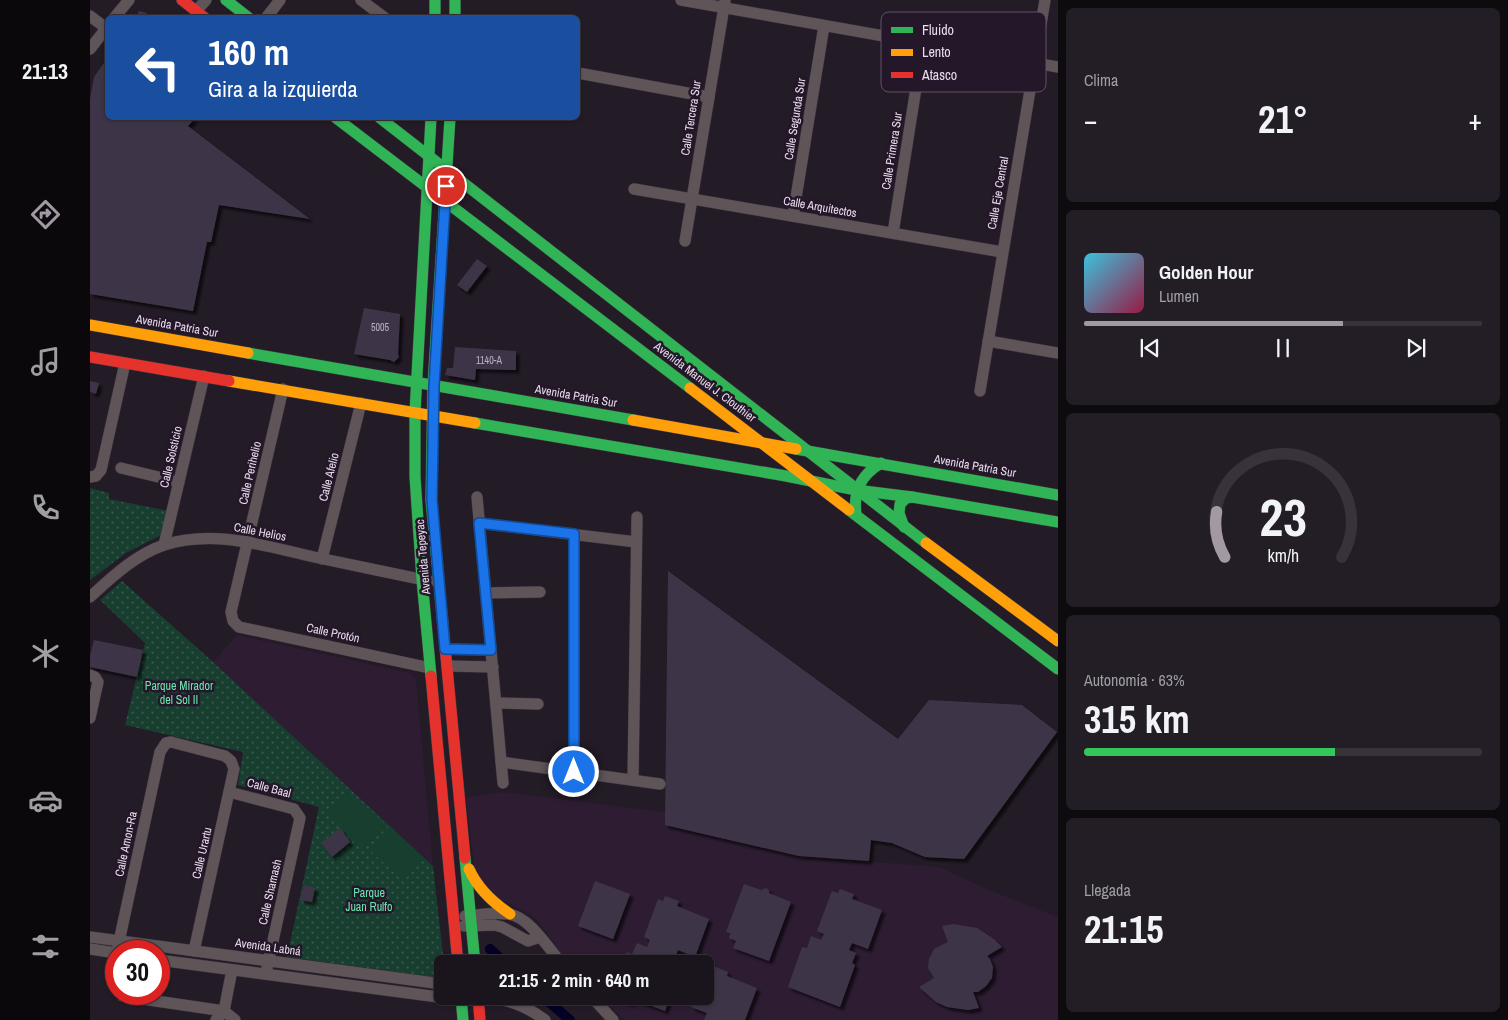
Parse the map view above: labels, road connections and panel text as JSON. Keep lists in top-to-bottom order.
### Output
{
  "streets": {
    "main road": ["Avenida Patria Sur", "Avenida Manuel J. Clouthier", "Avenida Tepeyac"],
    "street": [
      "Calle Tercera Sur",
      "Calle Segunda Sur",
      "Calle Primera Sur",
      "Calle Eje Central",
      "Calle Arquitectos",
      "Calle Solsticio",
      "Calle Perihelio",
      "Calle Afelio",
      "Calle Helios",
      "Calle Protón",
      "Calle Baal",
      "Calle Amon-Ra",
      "Calle Urartu",
      "Calle Shamash",
      "Avenida Labná"
    ]
  },
  "crossings": [
    ["Calle Tercera Sur", "Calle Arquitectos"],
    ["Calle Segunda Sur", "Calle Arquitectos"],
    ["Calle Primera Sur", "Calle Arquitectos"],
    ["Calle Eje Central", "Calle Arquitectos"],
    ["Avenida Patria Sur", "Avenida Manuel J. Clouthier"],
    ["Avenida Patria Sur", "Avenida Tepeyac"],
    ["Avenida Manuel J. Clouthier", "Avenida Tepeyac"],
    ["Calle Solsticio", "Calle Helios"],
    ["Calle Perihelio", "Calle Helios"],
    ["Calle Perihelio", "Calle Protón"],
    ["Calle Afelio", "Calle Helios"],
    ["Calle Helios", "Avenida Tepeyac"],
    ["Avenida Tepeyac", "Calle Protón"],
    ["Calle Baal", "Calle Urartu"],
    ["Calle Baal", "Calle Shamash"],
    ["Calle Amon-Ra", "Calle Urartu"],
    ["Calle Urartu", "Avenida Labná"],
    ["Calle Shamash", "Avenida Labná"]
  ],
  "parks": ["Parque Mirador del Sol II", "Parque Juan Rulfo"],
  "house_numbers": ["5005", "1140-A"],
  "legend": ["Fluido", "Lento", "Atasco"],
  "page": {
    "tabs": "21:13",
    "tile": [
      "Clima",
      ["Autonomía · 63%", "315 km"],
      ["Llegada", "21:15"]
    ],
    "turn": ["160 m", "Gira a la izquierda"],
    "heat": ["−", "21°", "+"],
    "song": ["Golden Hour", "Lumen"],
    "limit": "30",
    "trip": "21:15 · 2 min · 640 m",
    "gauge": ["23", "km/h"]
  }
}
